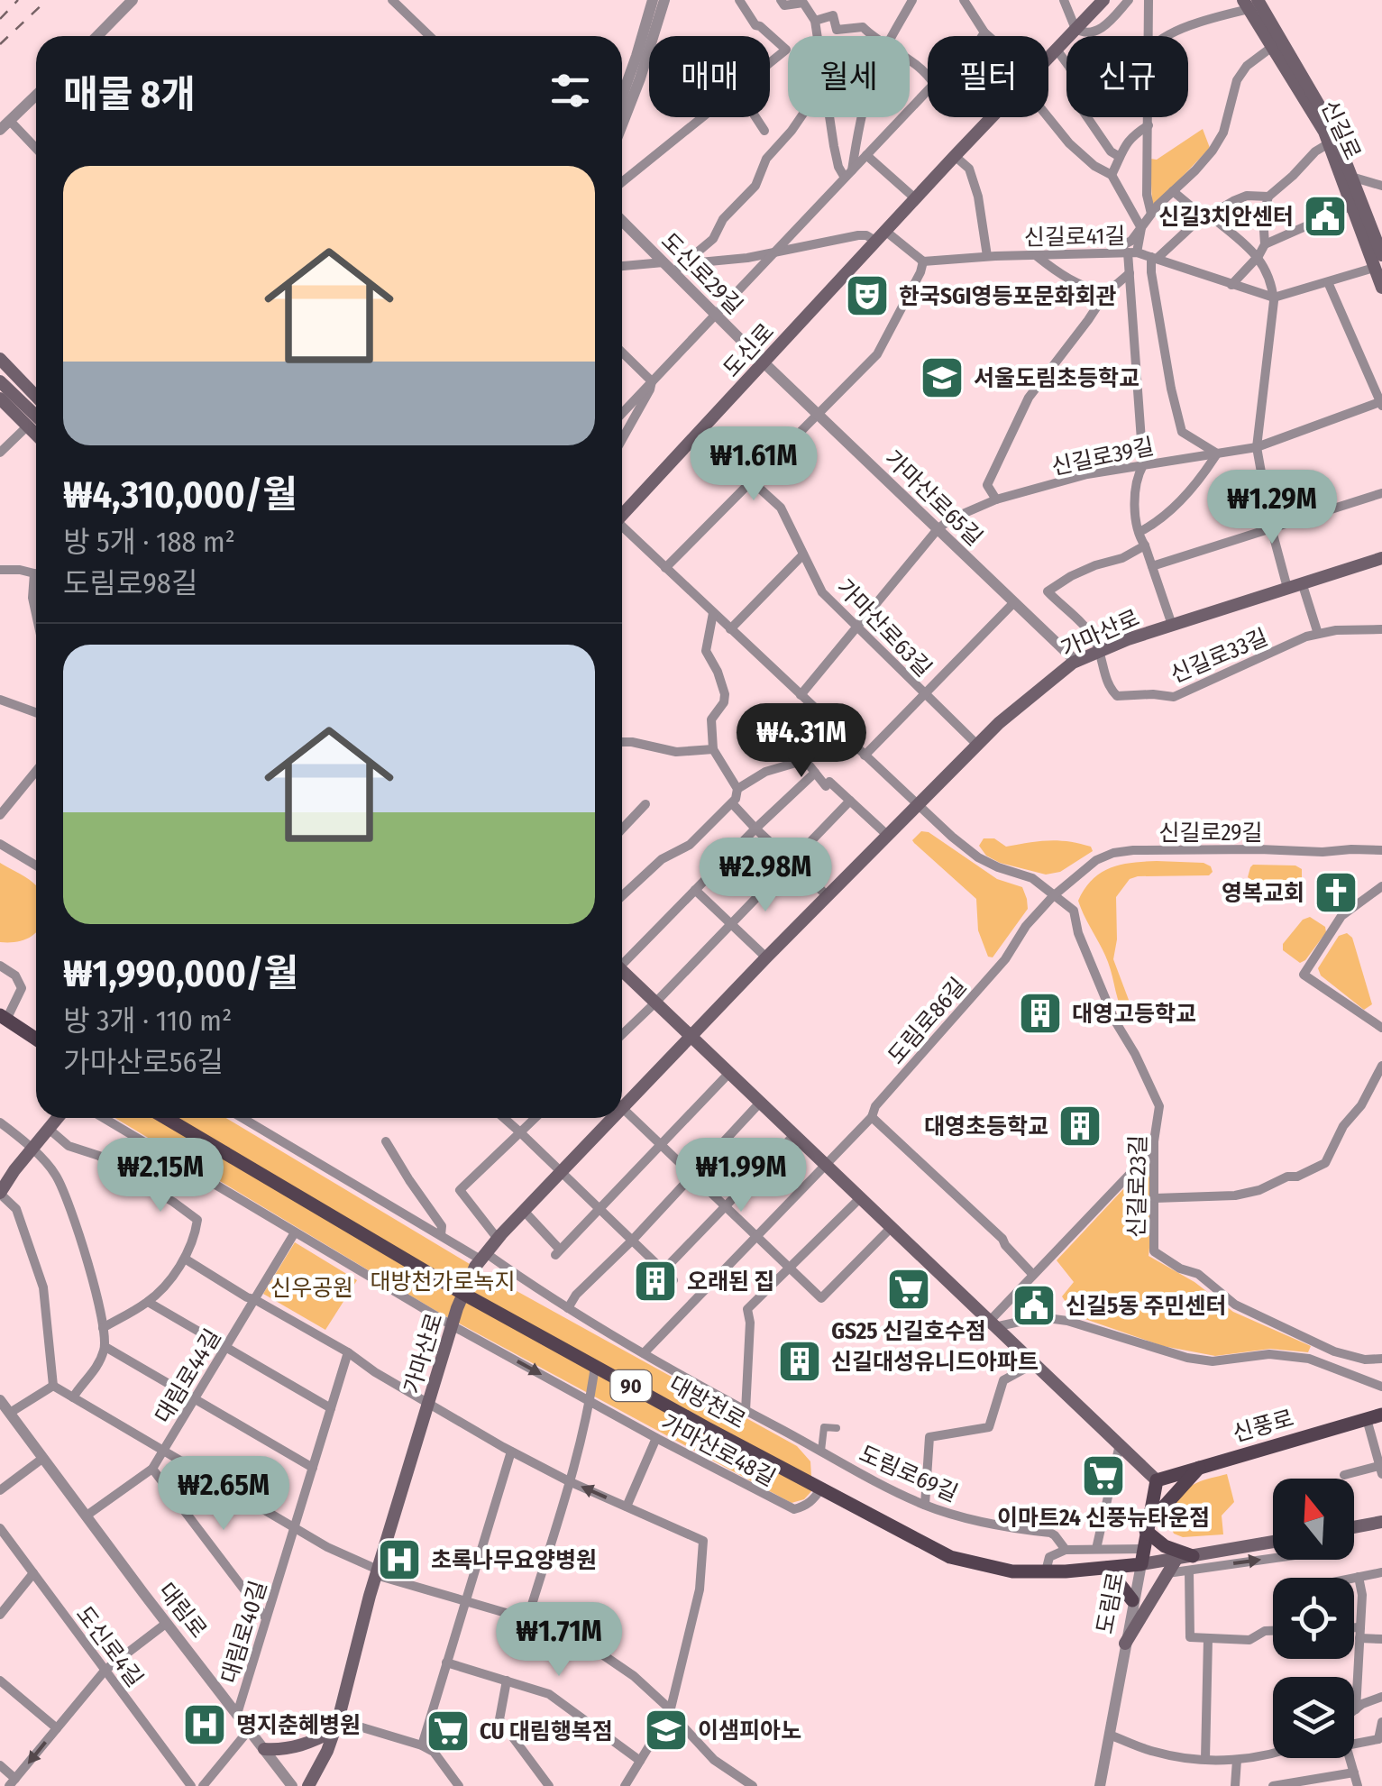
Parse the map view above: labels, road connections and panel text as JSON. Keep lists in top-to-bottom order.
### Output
{
  "streets": {
    "main road": [
      "신길로",
      "도신로",
      "가마산로",
      "90",
      "대방천로",
      "신풍로",
      "도림로"
    ],
    "street": [
      "신길로41길",
      "도신로29길",
      "신길로39길",
      "가마산로65길",
      "가마산로63길",
      "신길로33길",
      "신길로29길",
      "도림로86길",
      "신길로23길",
      "대림로44길",
      "가마산로48길",
      "도림로69길",
      "대림로",
      "대림로40길",
      "도신로4길"
    ]
  },
  "crossings": [
    ["도신로29길", "도신로"],
    ["도신로29길", "가마산로65길"],
    ["도신로", "가마산로65길"],
    ["신길로39길", "가마산로65길"],
    ["가마산로65길", "가마산로"],
    ["가마산로63길", "가마산로"],
    ["가마산로", "신길로33길"],
    ["가마산로", "대방천로"],
    ["가마산로", "가마산로48길"],
    ["가마산로", "도림로69길"],
    ["신길로29길", "도림로86길"],
    ["신길로29길", "신길로23길"],
    ["도림로86길", "신길로23길"],
    ["도림로86길", "도림로69길"],
    ["대림로44길", "가마산로48길"],
    ["대림로44길", "대림로"],
    ["대방천로", "가마산로48길"],
    ["대방천로", "도림로69길"],
    ["대방천로", "도림로"],
    ["신풍로", "도림로"],
    ["도림로69길", "도림로"],
    ["대림로", "대림로40길"]
  ],
  "parks": ["대방천가로녹지", "신우공원"],
  "places": {
    "public building": ["신길3치안센터", "신길5동 주민센터"],
    "theatre": ["한국SGI영등포문화회관"],
    "school or university": ["서울도림초등학교", "이샘피아노"],
    "church": ["영복교회"],
    "building": [
      "대영고등학교",
      "대영초등학교",
      "오래된 집",
      "신길대성유니드아파트"
    ],
    "supermarket": ["GS25 신길호수점", "이마트24 신풍뉴타운점", "CU 대림행복점"],
    "hospital": ["초록나무요양병원", "명지춘혜병원"]
  },
  "north": "top",
  "page": {
    "chip": [
      "매매",
      "월세",
      "필터",
      "신규"
    ],
    "heading": "매물 8개",
    "list": [
      {
        "name": "₩4,310,000/월",
        "note": "방 5개 · 188 m² · 도림로98길"
      },
      {
        "name": "₩1,990,000/월",
        "note": "방 3개 · 110 m² · 가마산로56길"
      }
    ],
    "price": [
      "₩1.61M",
      "₩1.29M",
      "₩4.31M",
      "₩2.98M",
      "₩2.15M",
      "₩1.99M",
      "₩2.65M",
      "₩1.71M"
    ]
  }
}
